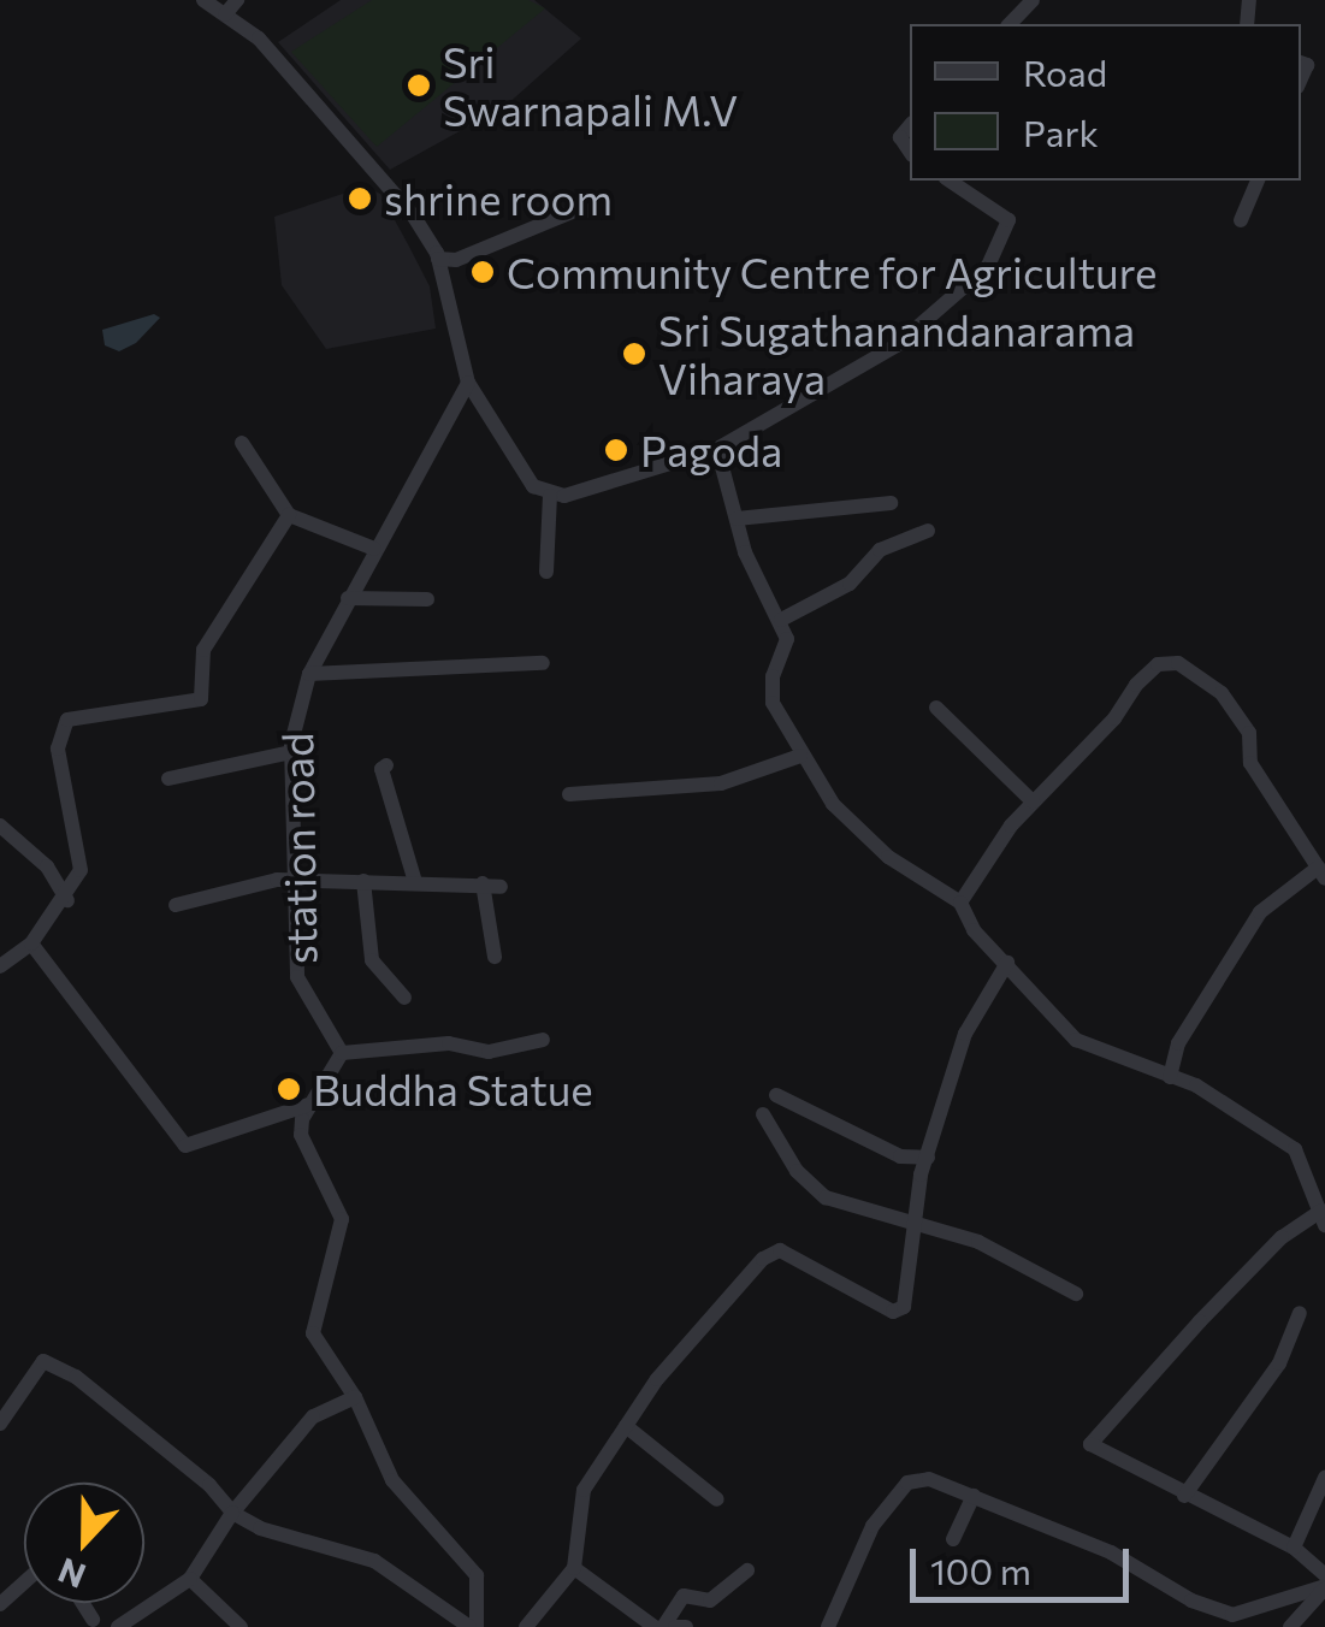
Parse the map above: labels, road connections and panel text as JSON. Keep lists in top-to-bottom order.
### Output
{
  "streets": {
    "street": ["station road"]
  },
  "places": [
    "Sri Swarnapali M.V",
    "shrine room",
    "Community Centre for Agriculture",
    "Sri Sugathanandanarama Viharaya",
    "Pagoda",
    "Buddha Statue"
  ],
  "legend": ["Road", "Park"],
  "scale_bar": "100 m",
  "north": "bottom"
}
